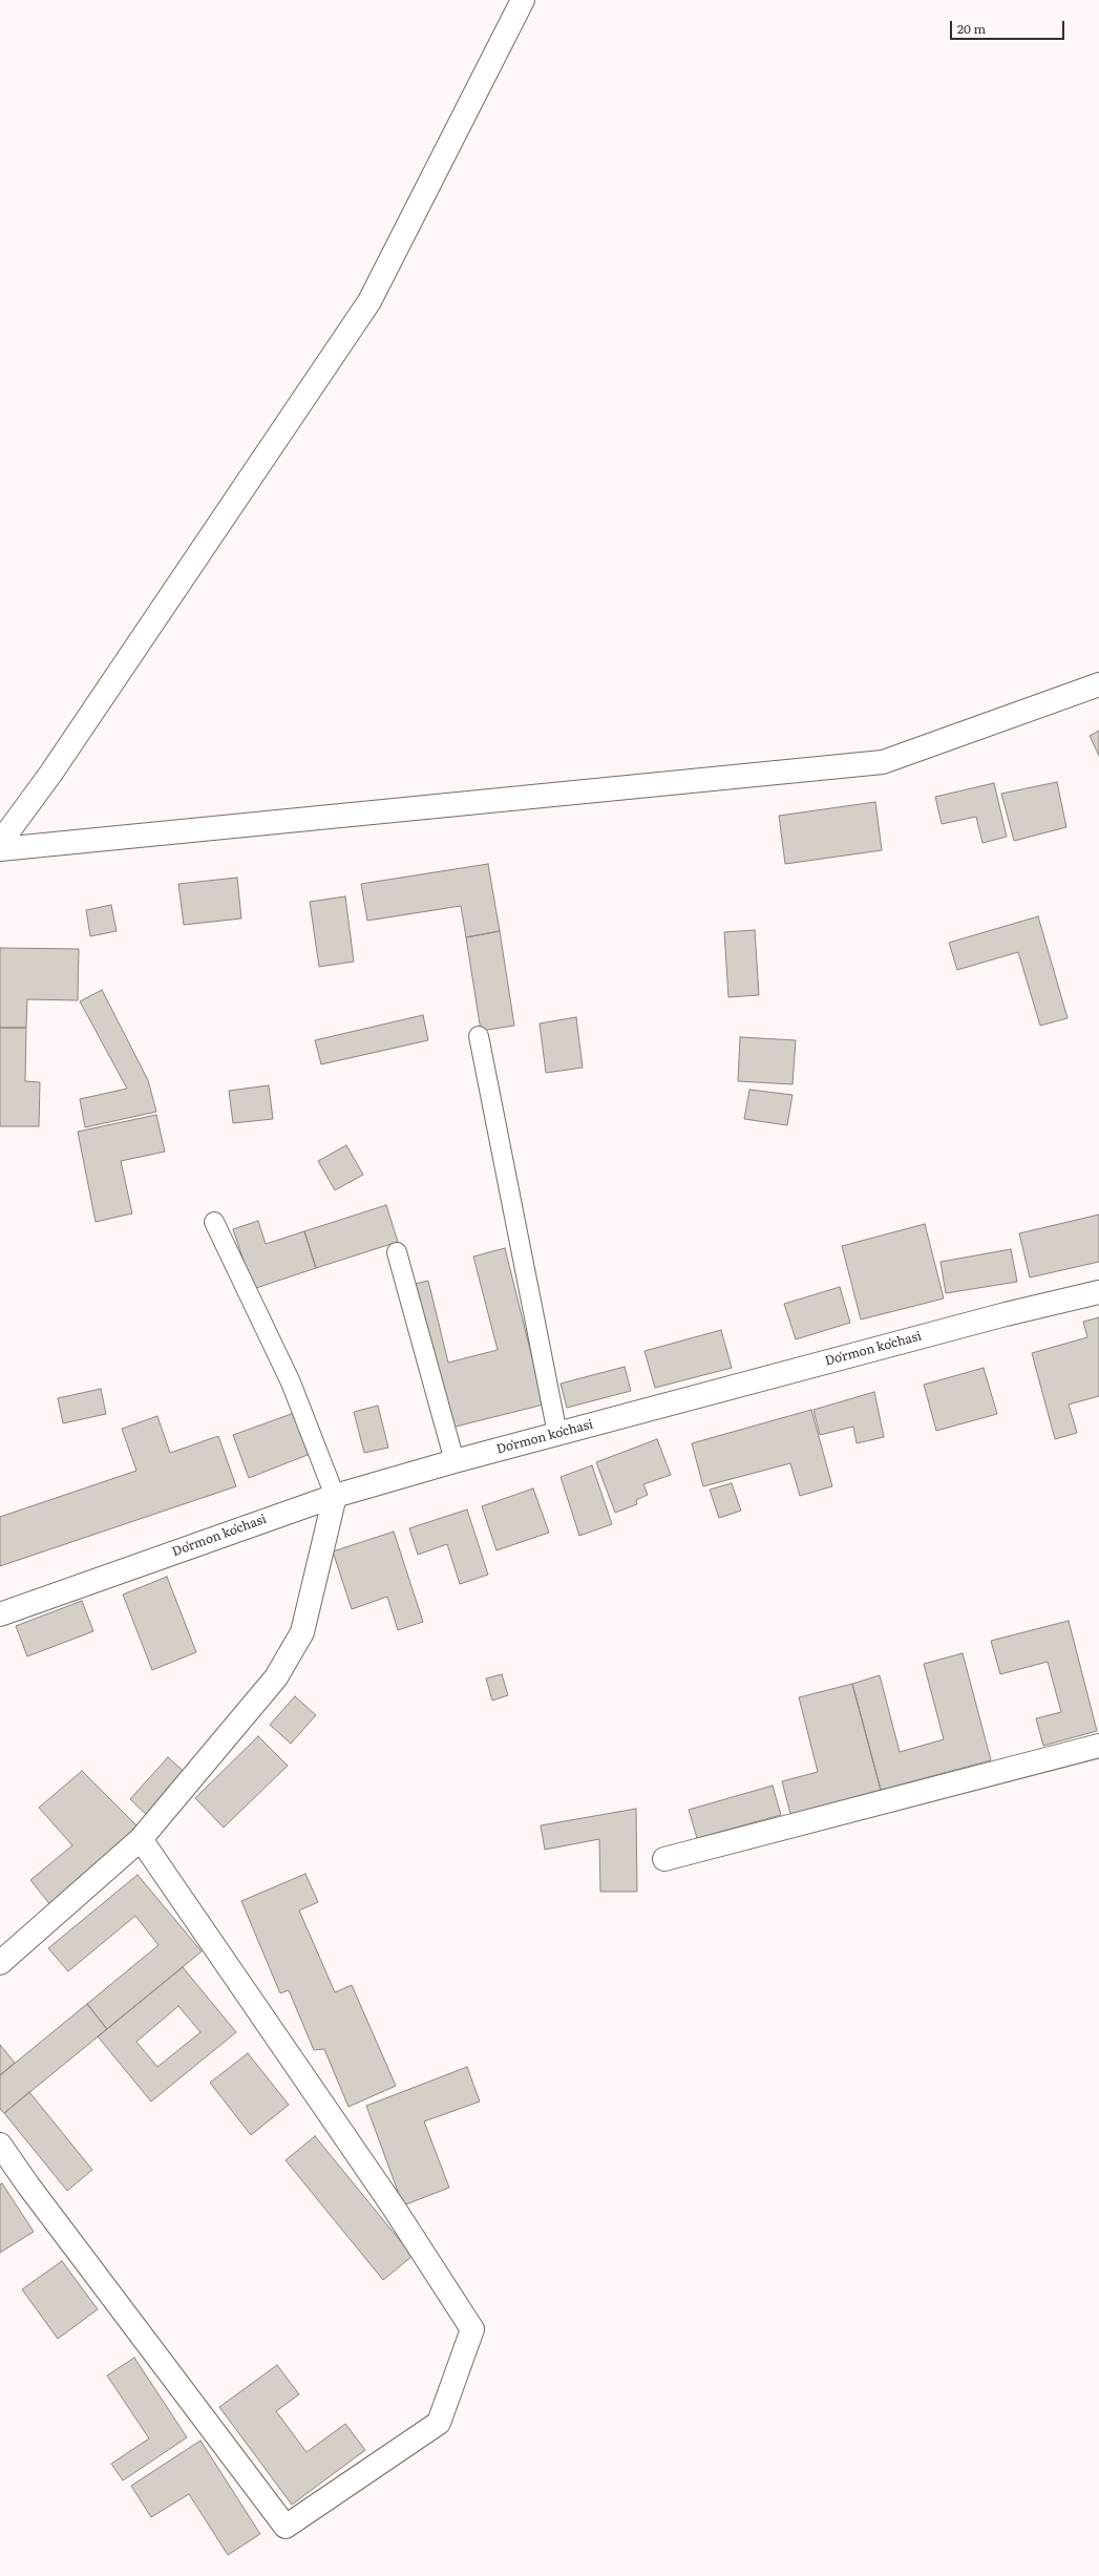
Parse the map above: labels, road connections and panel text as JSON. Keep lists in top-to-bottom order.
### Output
{
  "streets": {
    "street": ["Doʻrmon koʻchasi"]
  },
  "scale_bar": "20 m"
}
